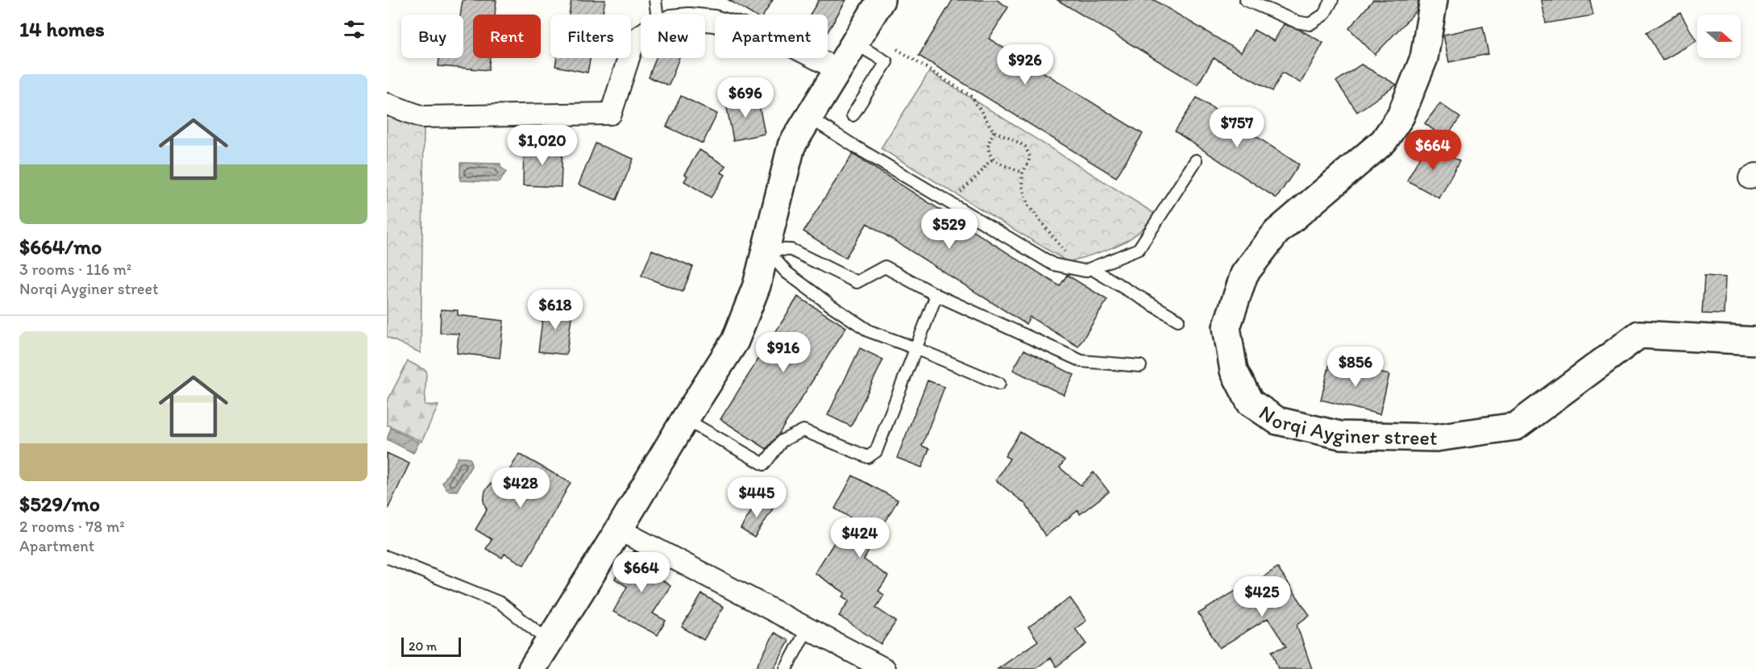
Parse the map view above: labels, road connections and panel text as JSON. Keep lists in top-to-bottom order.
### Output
{
  "streets": {
    "street": ["Norqi Ayginer street"]
  },
  "scale_bar": "20 m",
  "north": "right",
  "page": {
    "heading": "14 homes",
    "chip": [
      "Buy",
      "Rent",
      "Filters",
      "New",
      "Apartment"
    ],
    "price": [
      "$926",
      "$696",
      "$757",
      "$1,020",
      "$664",
      "$529",
      "$618",
      "$916",
      "$856",
      "$428",
      "$445",
      "$424",
      "$664",
      "$425"
    ],
    "list": [
      {
        "name": "$664/mo",
        "note": "3 rooms · 116 m² · Norqi Ayginer street"
      },
      {
        "name": "$529/mo",
        "note": "2 rooms · 78 m² · Apartment"
      }
    ],
    "scale": "20 m"
  }
}
